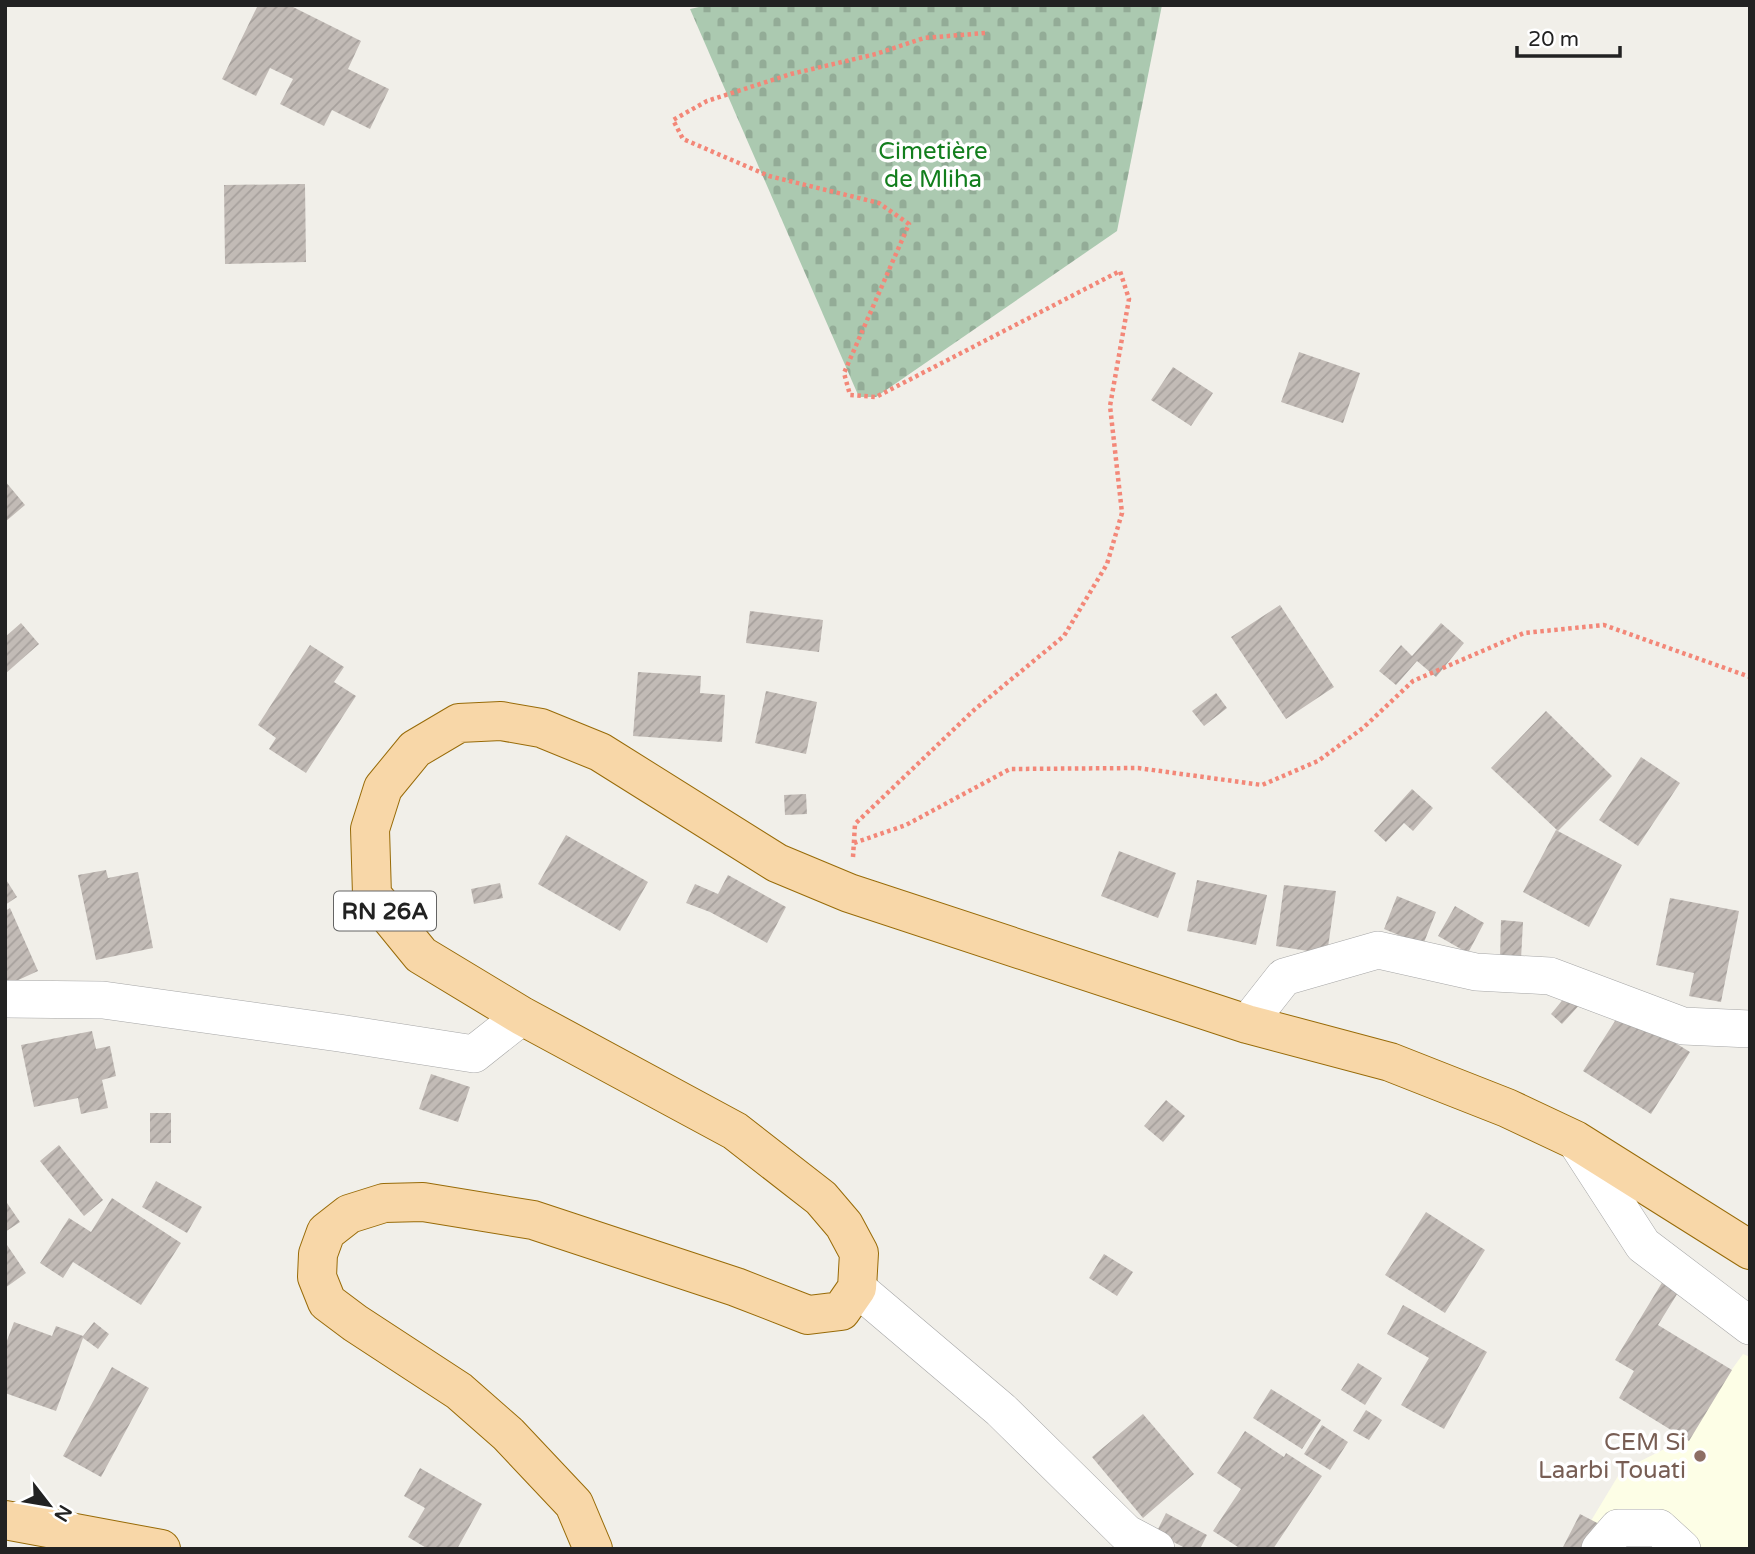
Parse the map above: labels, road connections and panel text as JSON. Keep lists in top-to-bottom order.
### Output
{
  "streets": {
    "main road": ["RN 26A"]
  },
  "parks": ["Cimetière de Mliha"],
  "places": ["CEM Si Laarbi Touati"],
  "scale_bar": "20 m",
  "north": "bottom right"
}
